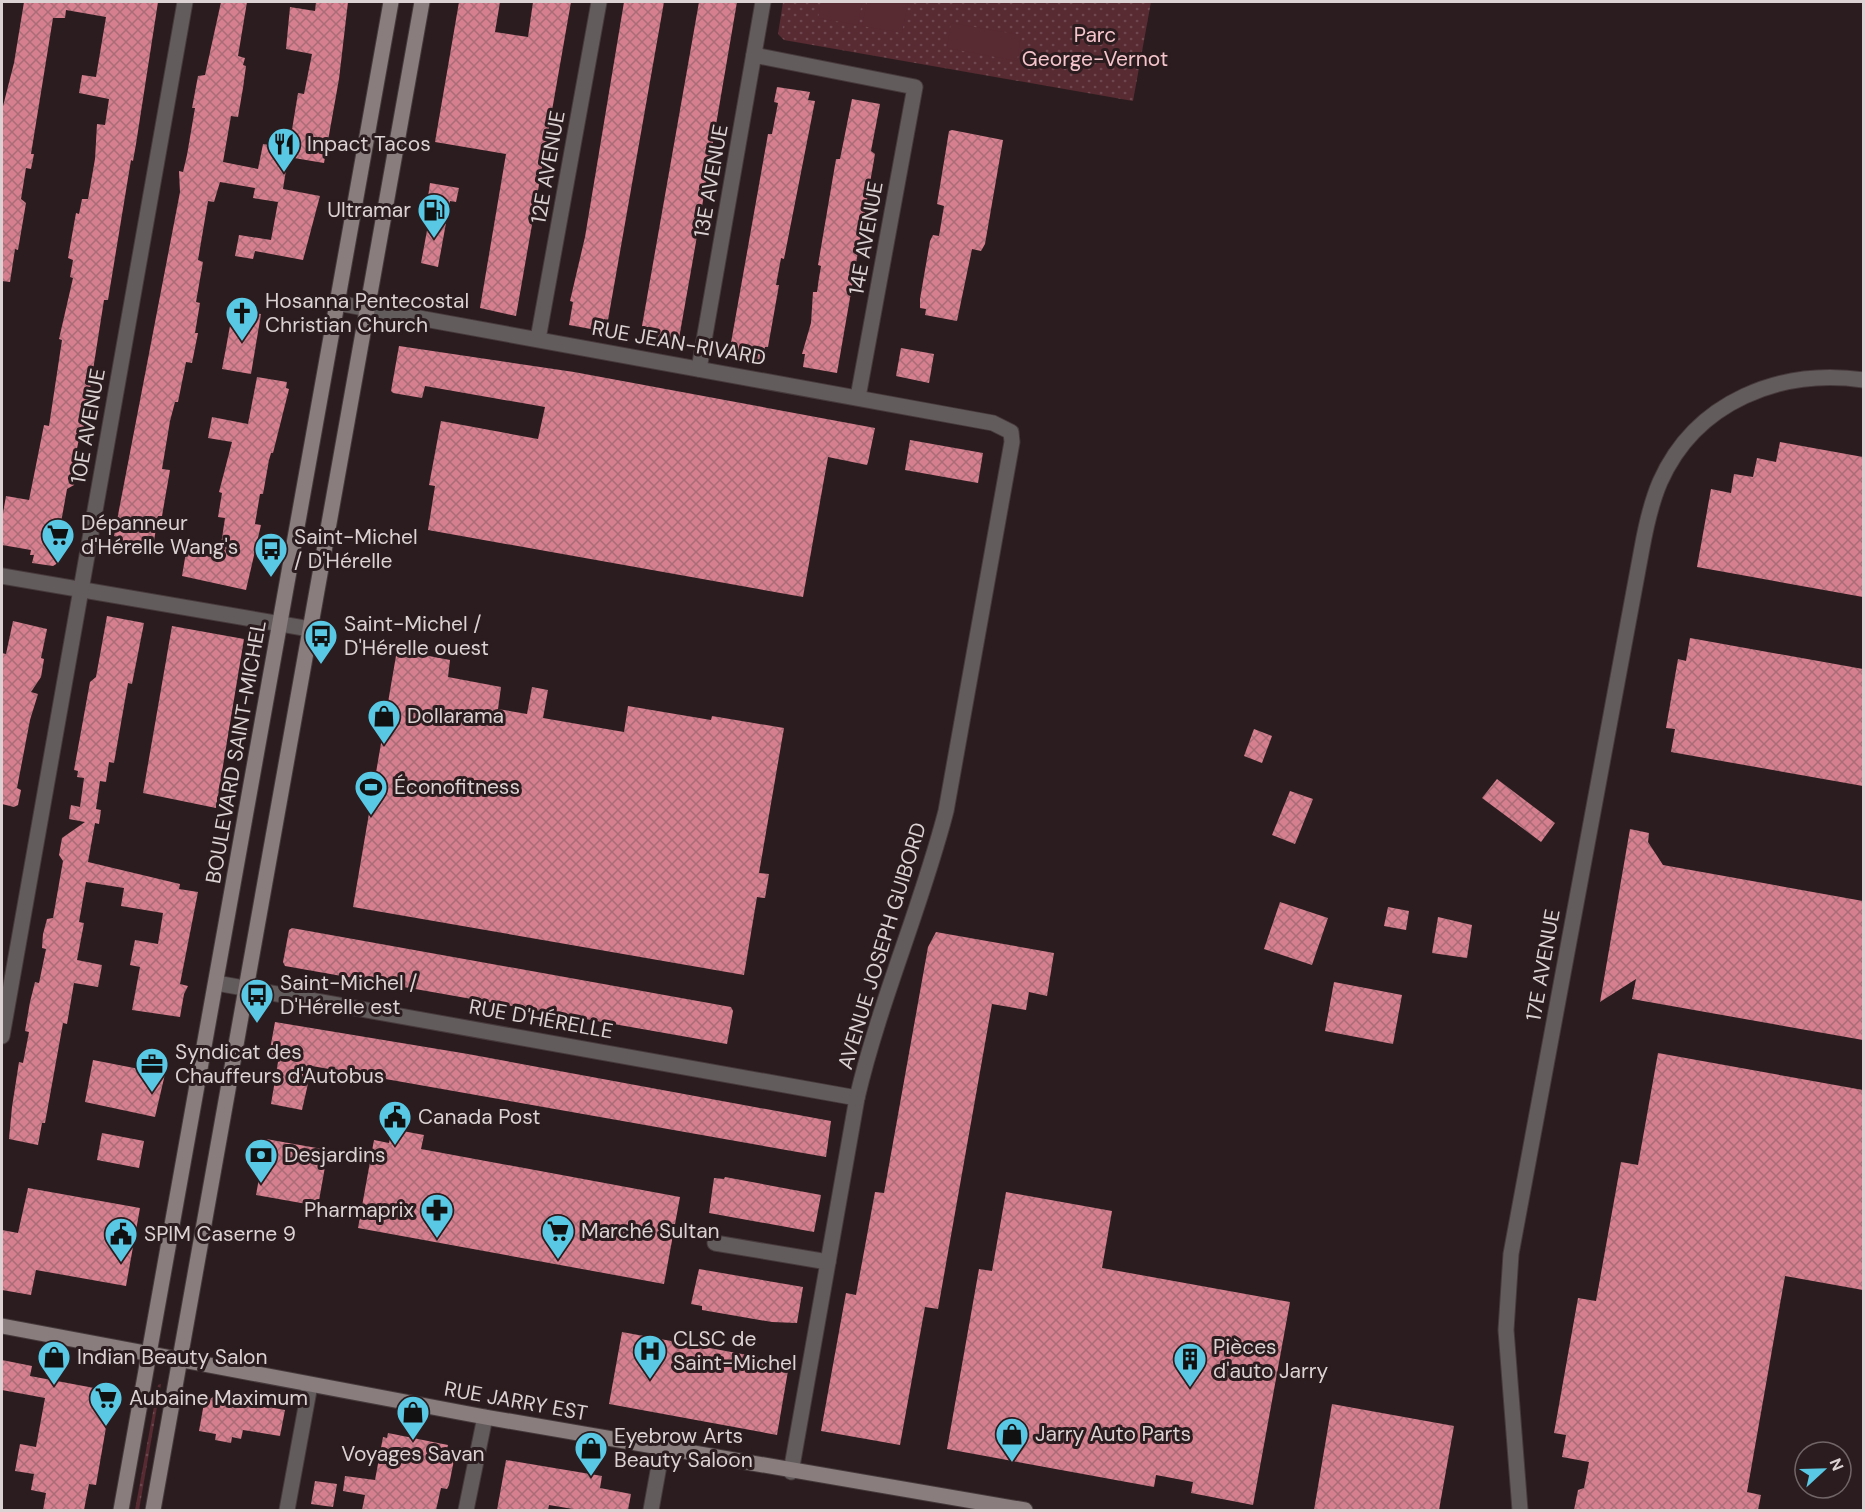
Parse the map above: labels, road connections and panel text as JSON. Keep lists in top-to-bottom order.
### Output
{
  "streets": {
    "main road": ["BOULEVARD SAINT-MICHEL", "RUE JARRY EST"],
    "street": [
      "12E AVENUE",
      "13E AVENUE",
      "14E AVENUE",
      "RUE JEAN-RIVARD",
      "10E AVENUE",
      "AVENUE JOSEPH GUIBORD",
      "17E AVENUE",
      "RUE D'HÉRELLE"
    ]
  },
  "crossings": [
    ["12E AVENUE", "RUE JEAN-RIVARD"],
    ["13E AVENUE", "14E AVENUE"],
    ["13E AVENUE", "RUE JEAN-RIVARD"],
    ["14E AVENUE", "RUE JEAN-RIVARD"],
    ["RUE JEAN-RIVARD", "BOULEVARD SAINT-MICHEL"],
    ["RUE JEAN-RIVARD", "AVENUE JOSEPH GUIBORD"],
    ["BOULEVARD SAINT-MICHEL", "RUE D'HÉRELLE"],
    ["BOULEVARD SAINT-MICHEL", "RUE JARRY EST"],
    ["AVENUE JOSEPH GUIBORD", "RUE D'HÉRELLE"],
    ["AVENUE JOSEPH GUIBORD", "RUE JARRY EST"]
  ],
  "parks": ["Parc George-Vernot"],
  "places": {
    "restaurant": ["Inpact Tacos"],
    "fuel station": ["Ultramar"],
    "church": ["Hosanna Pentecostal Christian Church"],
    "supermarket": ["Dépanneur d'Hérelle Wang's", "Marché Sultan", "Aubaine Maximum"],
    "bus stop": ["Saint-Michel / D'Hérelle", "Saint-Michel / D'Hérelle ouest", "Saint-Michel / D'Hérelle est"],
    "shop": [
      "Dollarama",
      "Indian Beauty Salon",
      "Voyages Savan",
      "Jarry Auto Parts",
      "Eyebrow Arts Beauty Saloon"
    ],
    "sports": ["Éconofitness"],
    "office": ["Syndicat des Chauffeurs d'Autobus"],
    "public building": ["Canada Post", "SPIM Caserne 9"],
    "bank": ["Desjardins"],
    "pharmacy": ["Pharmaprix"],
    "hospital": ["CLSC de Saint-Michel"],
    "building": ["Pièces d'auto Jarry"]
  },
  "north": "right"
}
